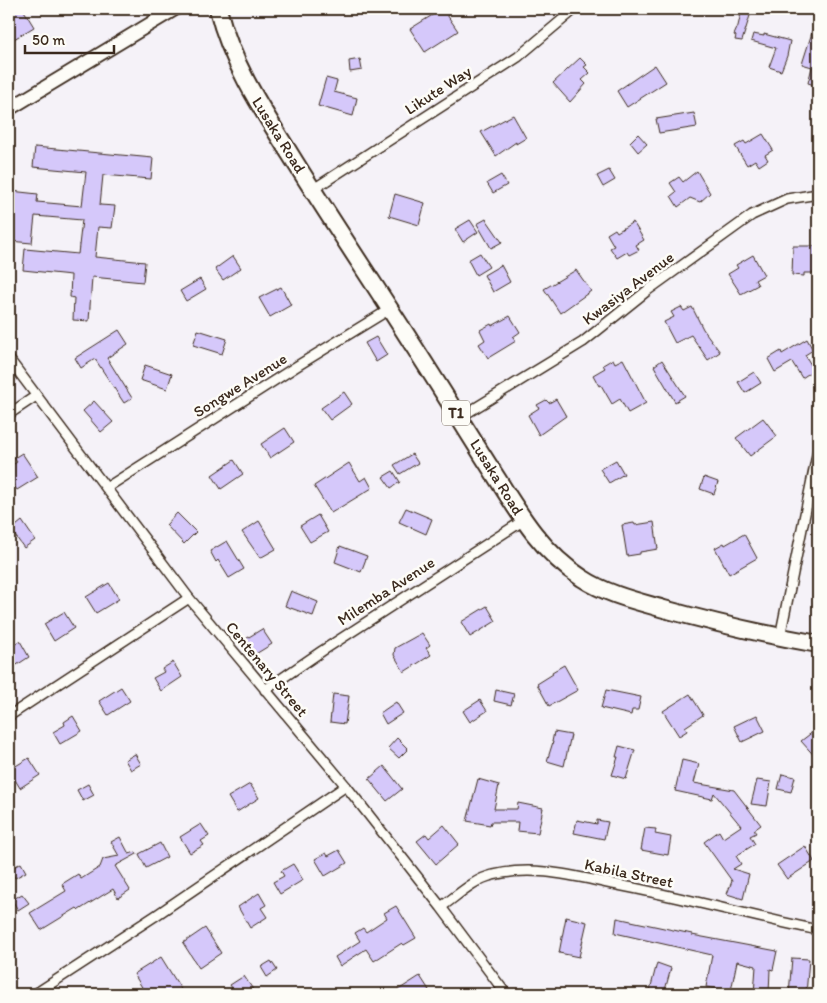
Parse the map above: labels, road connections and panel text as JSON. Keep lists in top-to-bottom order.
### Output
{
  "streets": {
    "highway": ["Lusaka Road", "T1"],
    "street": [
      "Likute Way",
      "Kwasiya Avenue",
      "Songwe Avenue",
      "Milemba Avenue",
      "Centenary Street",
      "Kabila Street"
    ]
  },
  "crossings": [
    ["Likute Way", "Lusaka Road"],
    ["Lusaka Road", "Kwasiya Avenue"],
    ["Lusaka Road", "Songwe Avenue"],
    ["Lusaka Road", "Milemba Avenue"],
    ["Songwe Avenue", "Centenary Street"],
    ["Milemba Avenue", "Centenary Street"],
    ["Centenary Street", "Kabila Street"]
  ],
  "scale_bar": "50 m"
}
